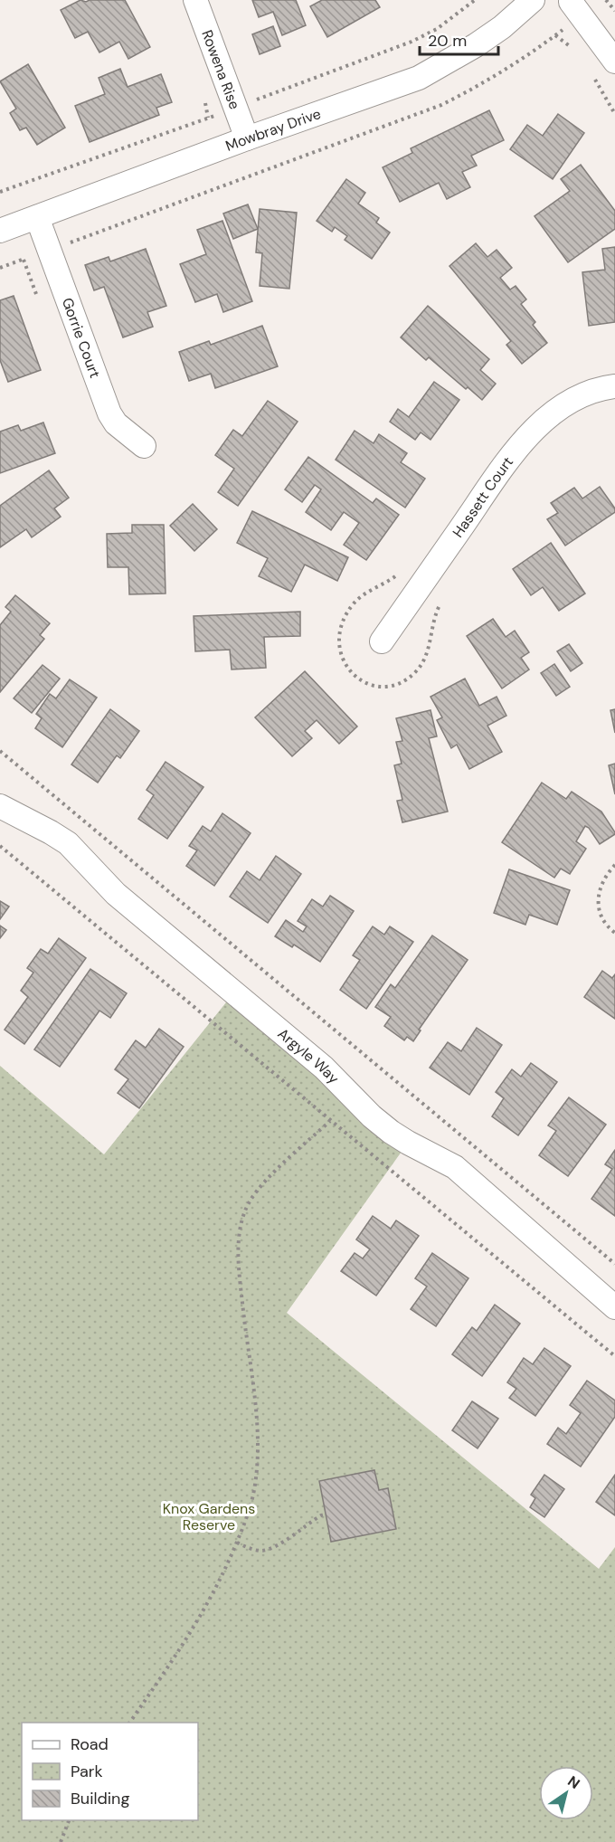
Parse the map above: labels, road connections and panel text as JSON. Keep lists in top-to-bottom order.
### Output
{
  "streets": {
    "street": [
      "Rowena Rise",
      "Mowbray Drive",
      "Gorrie Court",
      "Hassett Court",
      "Argyle Way"
    ]
  },
  "crossings": [
    ["Rowena Rise", "Mowbray Drive"],
    ["Mowbray Drive", "Gorrie Court"]
  ],
  "parks": ["Knox Gardens Reserve"],
  "legend": ["Road", "Park", "Building"],
  "scale_bar": "20 m",
  "north": "top right"
}
